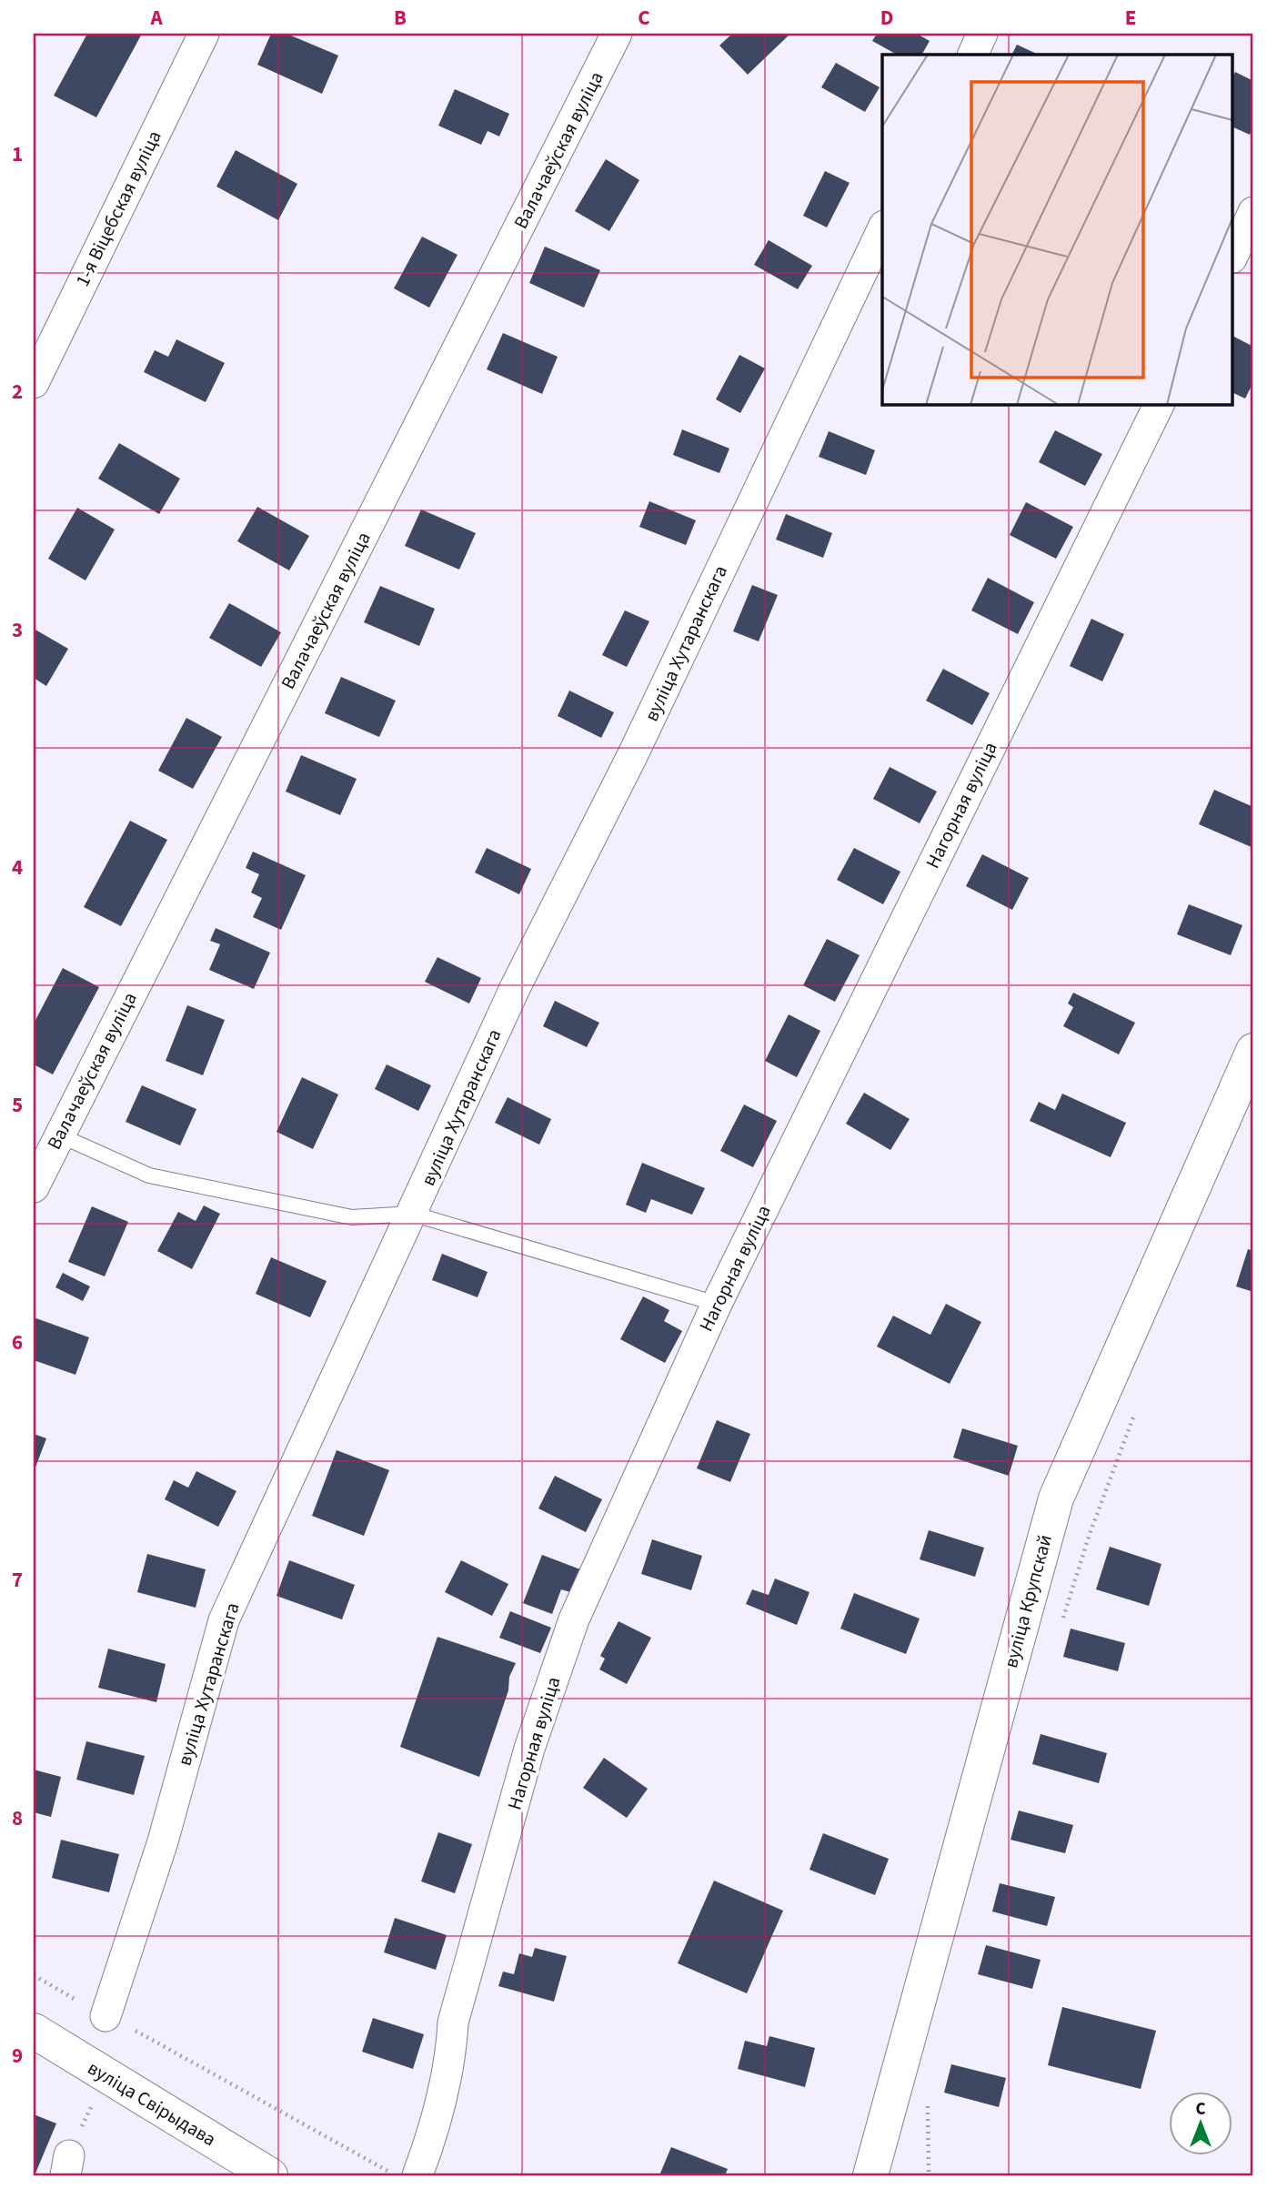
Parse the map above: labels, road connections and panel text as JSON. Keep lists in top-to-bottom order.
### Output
{
  "streets": {
    "main road": ["вуліца Крупскай", "вуліца Свірыдава"],
    "street": [
      "Валачаеўская вуліца",
      "1-я Віцебская вуліца",
      "вуліца Хутаранскага",
      "Нагорная вуліца"
    ]
  },
  "north": "top",
  "grid": {
    "columns": [
      "A",
      "B",
      "C",
      "D",
      "E"
    ],
    "rows": [
      "1",
      "2",
      "3",
      "4",
      "5",
      "6",
      "7",
      "8",
      "9"
    ]
  }
}
